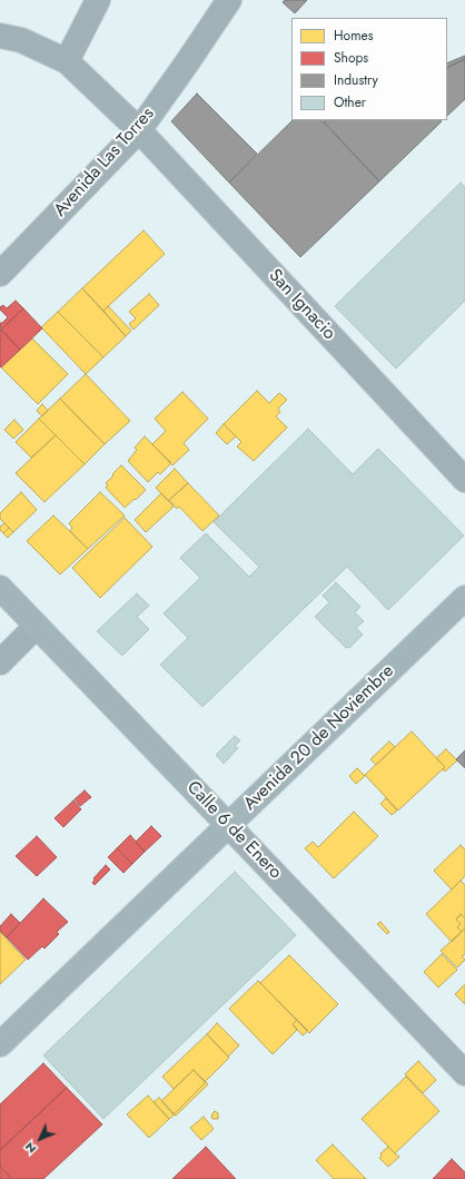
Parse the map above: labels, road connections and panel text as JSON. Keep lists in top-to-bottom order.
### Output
{
  "streets": {
    "main road": ["Avenida 20 de Noviembre", "Calle 6 de Enero"],
    "street": ["Avenida Las Torres", "San Ignacio"]
  },
  "crossings": [
    ["Avenida Las Torres", "San Ignacio"],
    ["Avenida 20 de Noviembre", "Calle 6 de Enero"]
  ],
  "legend": [
    "Homes",
    "Shops",
    "Industry",
    "Other"
  ],
  "north": "bottom left"
}
